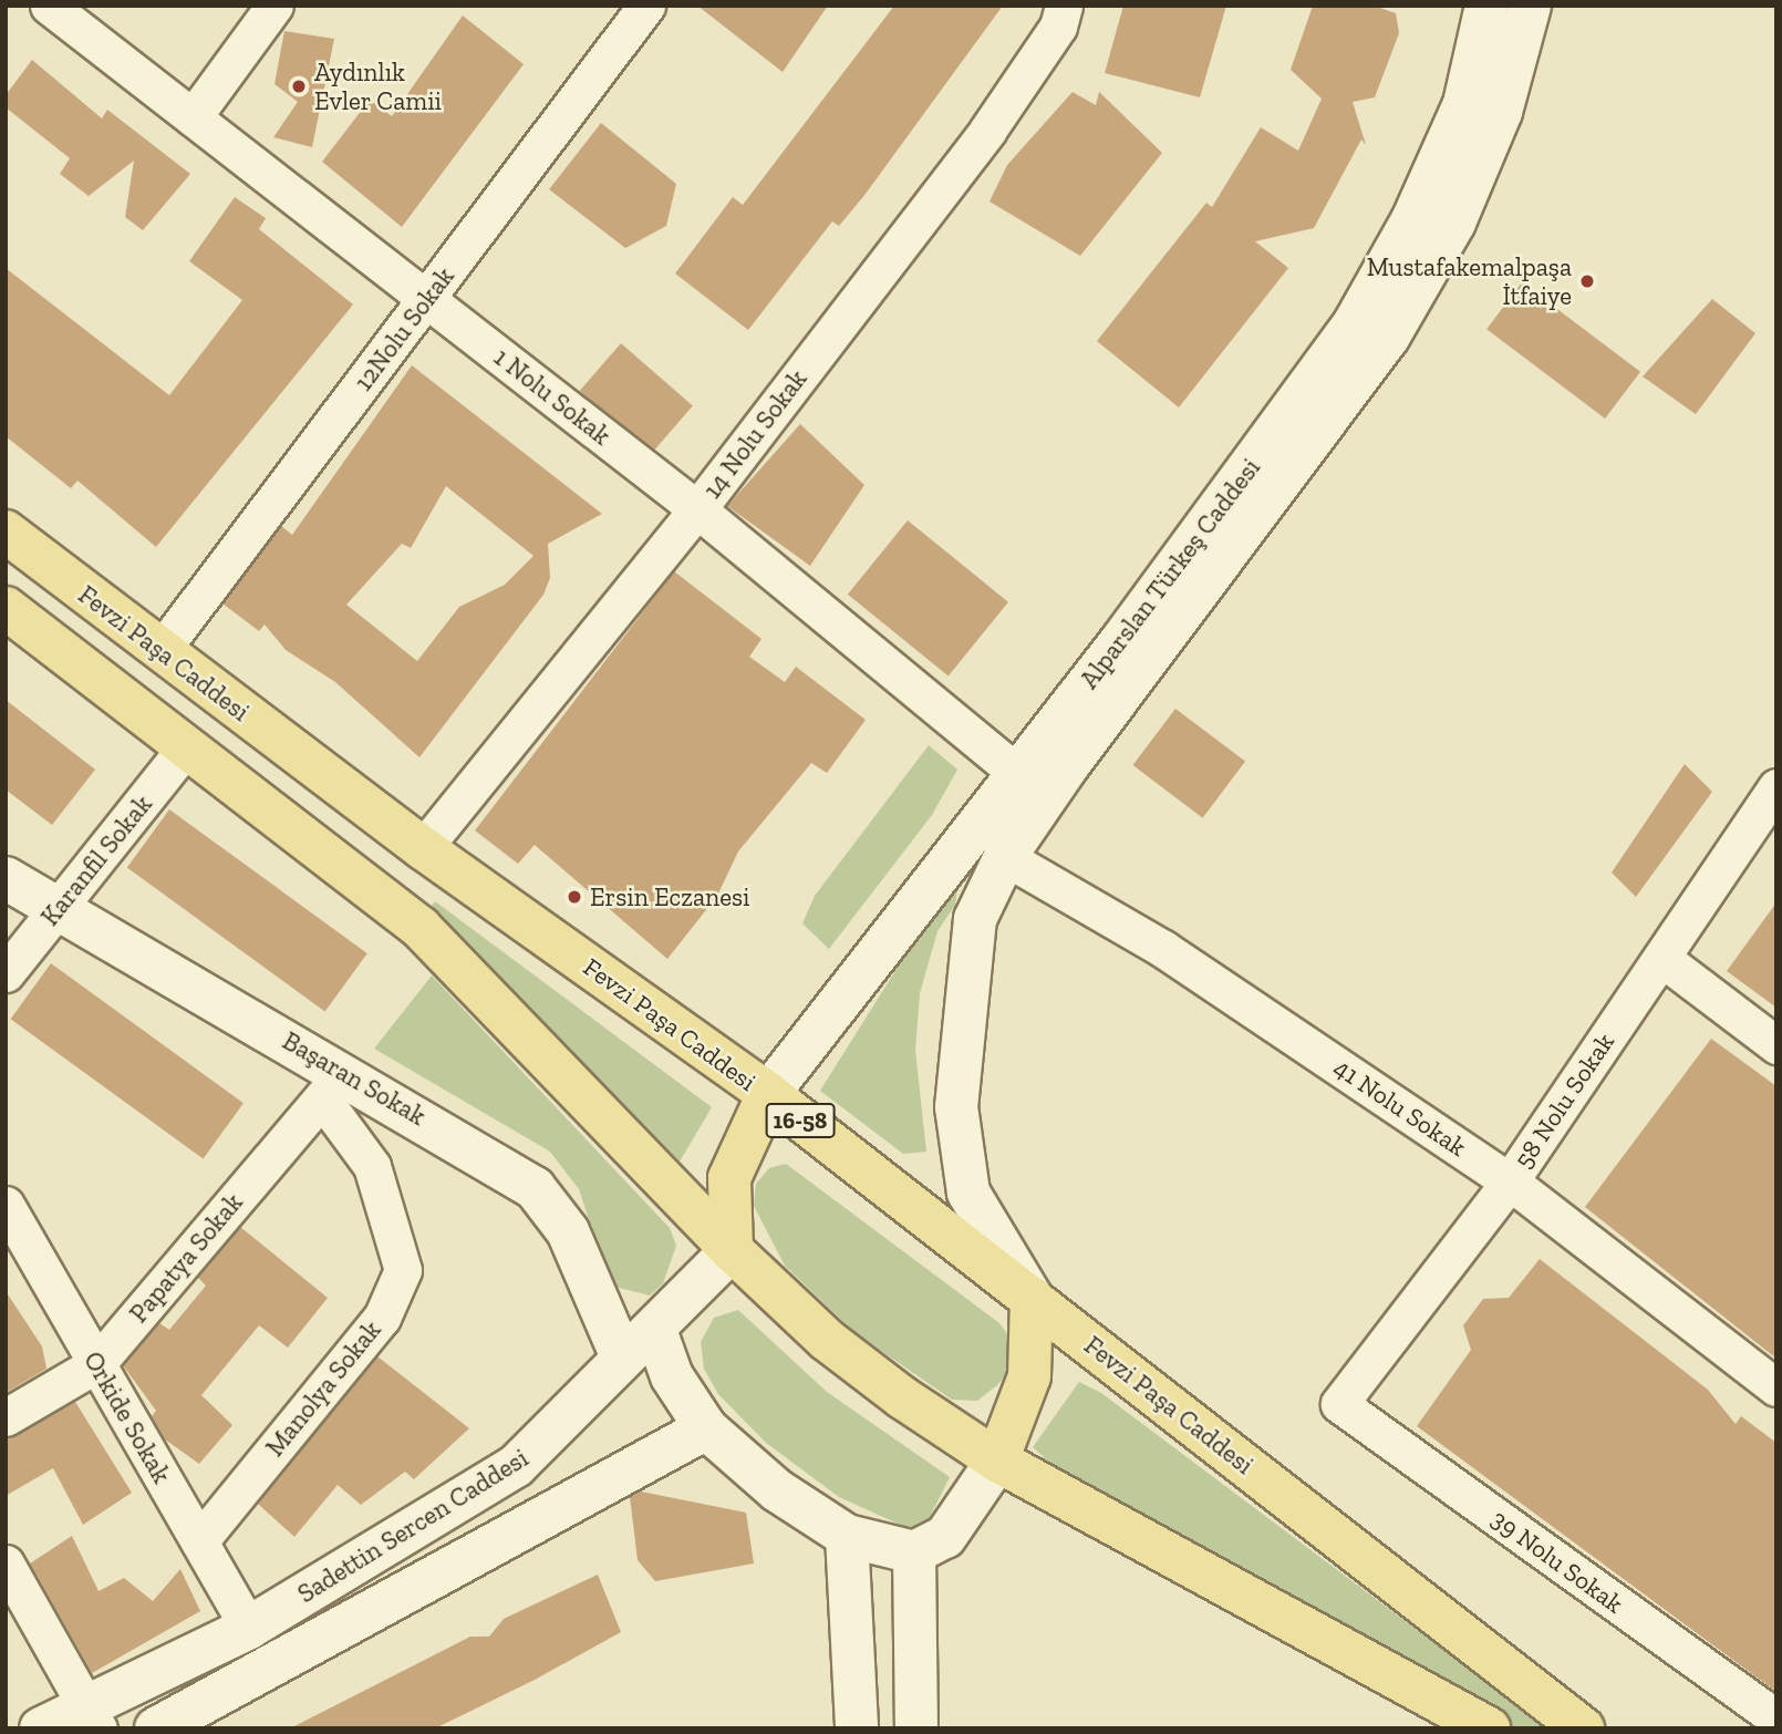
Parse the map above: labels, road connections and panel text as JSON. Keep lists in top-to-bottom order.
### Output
{
  "streets": {
    "main road": ["Fevzi Paşa Caddesi", "16-58"],
    "street": [
      "12Nolu Sokak",
      "1 Nolu Sokak",
      "14 Nolu Sokak",
      "Alparslan Türkeş Caddesi",
      "Karanfil Sokak",
      "Başaran Sokak",
      "58 Nolu Sokak",
      "41 Nolu Sokak",
      "Papatya Sokak",
      "Manolya Sokak",
      "Orkide Sokak",
      "Sadettin Sercen Caddesi",
      "39 Nolu Sokak"
    ]
  },
  "crossings": [
    ["12Nolu Sokak", "1 Nolu Sokak"],
    ["12Nolu Sokak", "Fevzi Paşa Caddesi"],
    ["1 Nolu Sokak", "14 Nolu Sokak"],
    ["1 Nolu Sokak", "Alparslan Türkeş Caddesi"],
    ["14 Nolu Sokak", "Fevzi Paşa Caddesi"],
    ["Alparslan Türkeş Caddesi", "Fevzi Paşa Caddesi"],
    ["Karanfil Sokak", "Başaran Sokak"],
    ["Başaran Sokak", "Papatya Sokak"],
    ["Başaran Sokak", "Manolya Sokak"],
    ["Başaran Sokak", "Sadettin Sercen Caddesi"],
    ["58 Nolu Sokak", "41 Nolu Sokak"],
    ["58 Nolu Sokak", "39 Nolu Sokak"],
    ["Papatya Sokak", "Manolya Sokak"],
    ["Papatya Sokak", "Orkide Sokak"],
    ["Manolya Sokak", "Orkide Sokak"],
    ["Orkide Sokak", "Sadettin Sercen Caddesi"]
  ],
  "places": ["Aydınlık Evler Camii", "Mustafakemalpaşa İtfaiye", "Ersin Eczanesi"]
}
